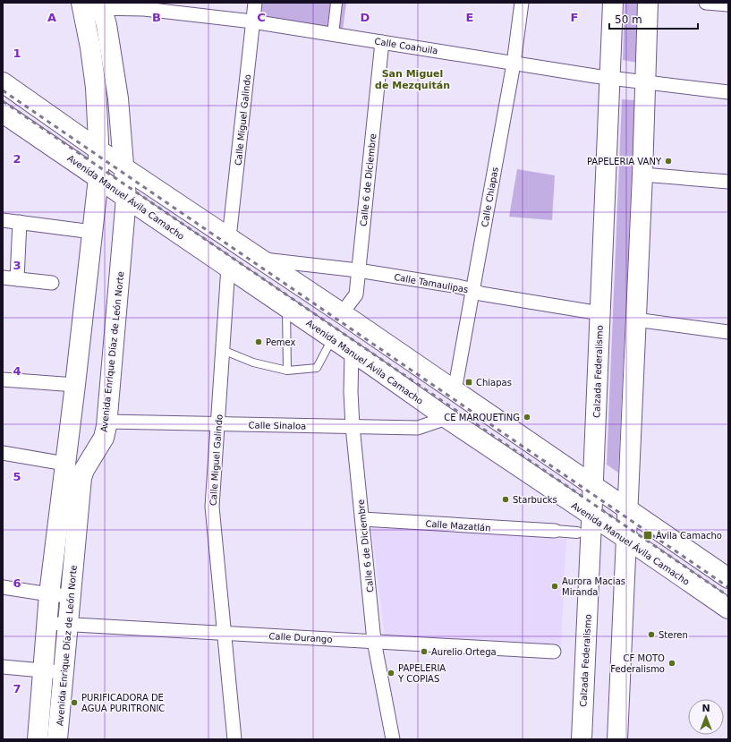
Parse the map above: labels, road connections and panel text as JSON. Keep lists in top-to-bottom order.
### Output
{
  "streets": {
    "main road": ["Avenida Manuel Ávila Camacho", "Avenida Enrique Díaz de León Norte", "Calzada Federalismo"],
    "street": [
      "Calle Coahuila",
      "Calle Miguel Galindo",
      "Calle 6 de Diciembre",
      "Calle Chiapas",
      "Calle Tamaulipas",
      "Calle Sinaloa",
      "Calle Mazatlán",
      "Calle Durango"
    ]
  },
  "crossings": [
    ["Calle Coahuila", "Calle Miguel Galindo"],
    ["Calle Coahuila", "Calle 6 de Diciembre"],
    ["Calle Coahuila", "Calle Chiapas"],
    ["Calle Coahuila", "Avenida Enrique Díaz de León Norte"],
    ["Calle Coahuila", "Calzada Federalismo"],
    ["Calle Miguel Galindo", "Avenida Manuel Ávila Camacho"],
    ["Calle Miguel Galindo", "Calle Sinaloa"],
    ["Calle Miguel Galindo", "Calle Durango"],
    ["Calle 6 de Diciembre", "Avenida Manuel Ávila Camacho"],
    ["Calle 6 de Diciembre", "Calle Tamaulipas"],
    ["Calle 6 de Diciembre", "Calle Sinaloa"],
    ["Calle 6 de Diciembre", "Calle Mazatlán"],
    ["Calle 6 de Diciembre", "Calle Durango"],
    ["Avenida Manuel Ávila Camacho", "Avenida Enrique Díaz de León Norte"],
    ["Avenida Manuel Ávila Camacho", "Calzada Federalismo"],
    ["Avenida Manuel Ávila Camacho", "Calle Sinaloa"],
    ["Calle Chiapas", "Calle Tamaulipas"],
    ["Calle Tamaulipas", "Calzada Federalismo"],
    ["Avenida Enrique Díaz de León Norte", "Calle Sinaloa"],
    ["Avenida Enrique Díaz de León Norte", "Calle Durango"]
  ],
  "districts": ["San Miguel de Mezquitán"],
  "places": {
    "other": [
      "PAPELERIA VANY",
      "Pemex",
      "CE MARQUETING",
      "Starbucks",
      "Aurora Macias Miranda",
      "Steren",
      "Aurelio Ortega",
      "CF MOTO Federalismo",
      "PAPELERIA Y COPIAS",
      "PURIFICADORA DE AGUA PURITRONIC"
    ],
    "transit": ["Chiapas", "Ávila Camacho"]
  },
  "scale_bar": "50 m",
  "north": "top",
  "grid": {
    "columns": [
      "A",
      "B",
      "C",
      "D",
      "E",
      "F"
    ],
    "rows": [
      "1",
      "2",
      "3",
      "4",
      "5",
      "6",
      "7"
    ]
  }
}
